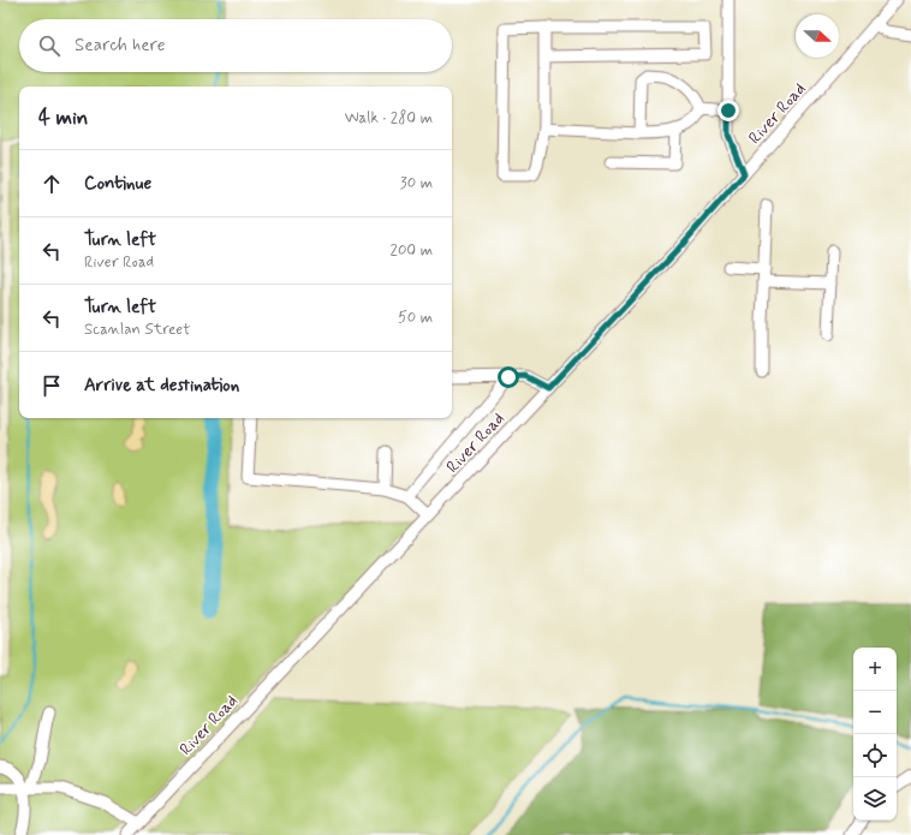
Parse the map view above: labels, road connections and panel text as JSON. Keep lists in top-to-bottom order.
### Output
{
  "streets": {
    "street": ["River Road"]
  },
  "north": "right",
  "page": {
    "search": "Search here",
    "heading": ["4 min", "Walk · 280 m"],
    "list": [
      ["Continue", "30 m"],
      ["Turn left", "River Road", "200 m"],
      ["Turn left", "Scanlan Street", "50 m"],
      "Arrive at destination"
    ],
    "map_buttons": ["+", "−"]
  }
}
